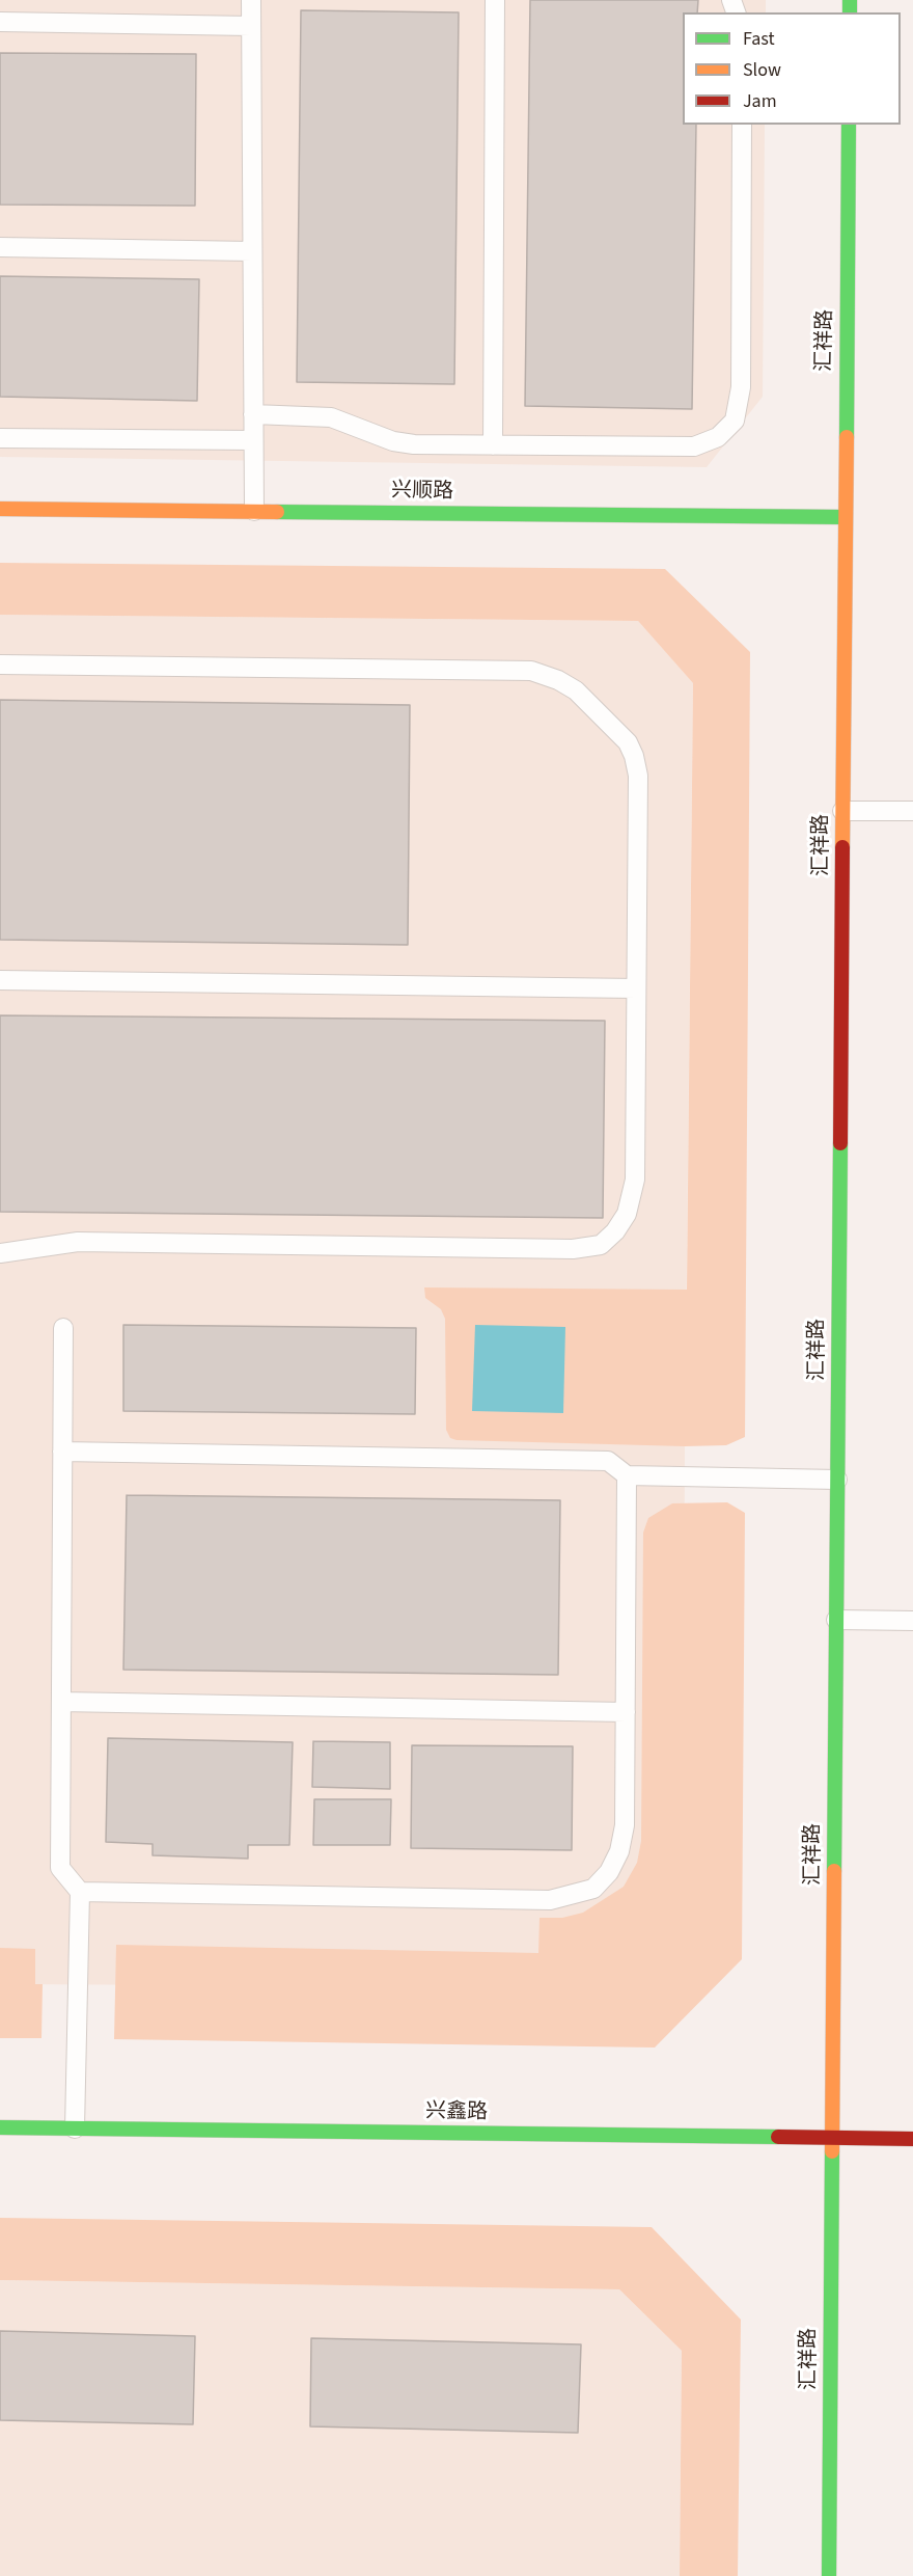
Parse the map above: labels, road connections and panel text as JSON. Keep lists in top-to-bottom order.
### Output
{
  "streets": {
    "main road": ["汇祥路", "兴顺路", "兴鑫路"]
  },
  "crossings": [
    ["汇祥路", "兴顺路"],
    ["汇祥路", "兴鑫路"]
  ],
  "legend": ["Fast", "Slow", "Jam"]
}
